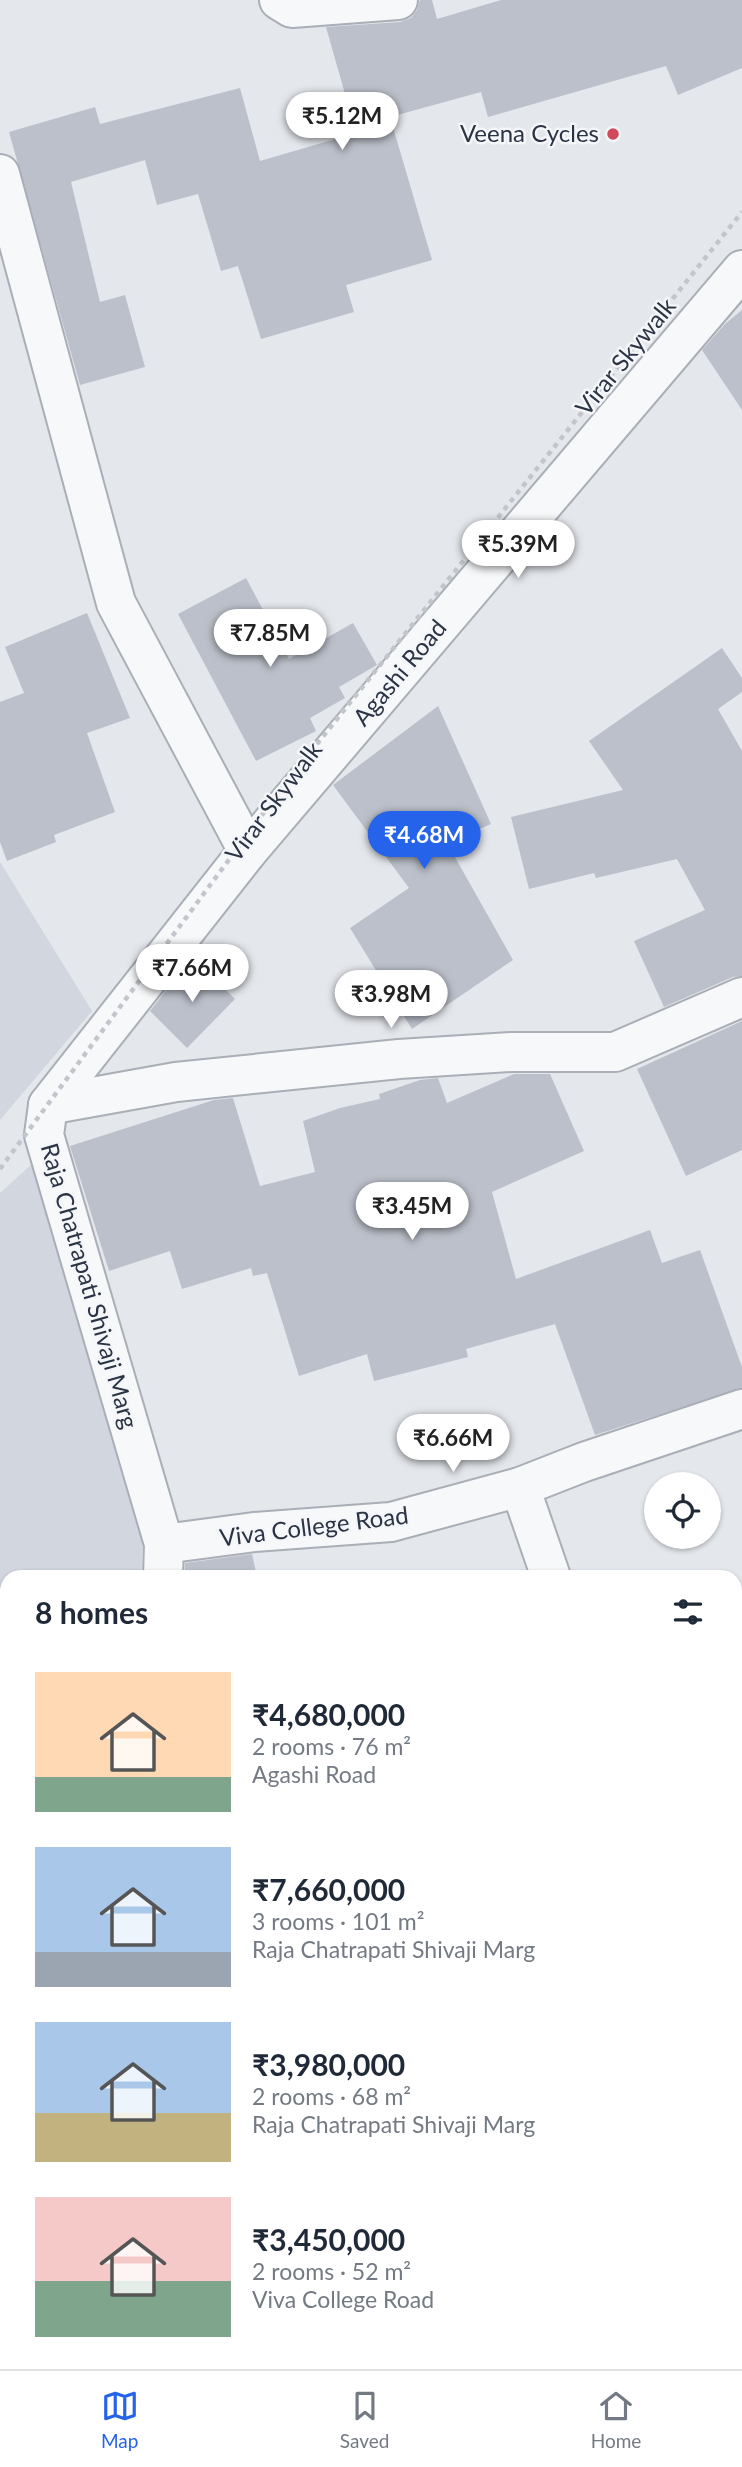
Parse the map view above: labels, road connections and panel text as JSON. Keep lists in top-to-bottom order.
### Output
{
  "streets": {
    "street": ["Agashi Road", "Raja Chatrapati Shivaji Marg", "Viva College Road"],
    "path": ["Virar Skywalk"]
  },
  "crossings": [
    ["Raja Chatrapati Shivaji Marg", "Viva College Road"]
  ],
  "places": ["Veena Cycles"],
  "page": {
    "price": [
      "₹5.12M",
      "₹5.39M",
      "₹7.85M",
      "₹4.68M",
      "₹7.66M",
      "₹3.98M",
      "₹3.45M",
      "₹6.66M"
    ],
    "heading": "8 homes",
    "list": [
      {
        "name": "₹4,680,000",
        "note": "2 rooms · 76 m² · Agashi Road"
      },
      {
        "name": "₹7,660,000",
        "note": "3 rooms · 101 m² · Raja Chatrapati Shivaji Marg"
      },
      {
        "name": "₹3,980,000",
        "note": "2 rooms · 68 m² · Raja Chatrapati Shivaji Marg"
      },
      {
        "name": "₹3,450,000",
        "note": "2 rooms · 52 m² · Viva College Road"
      }
    ],
    "tabs": ["Map", "Saved", "Home"]
  }
}
